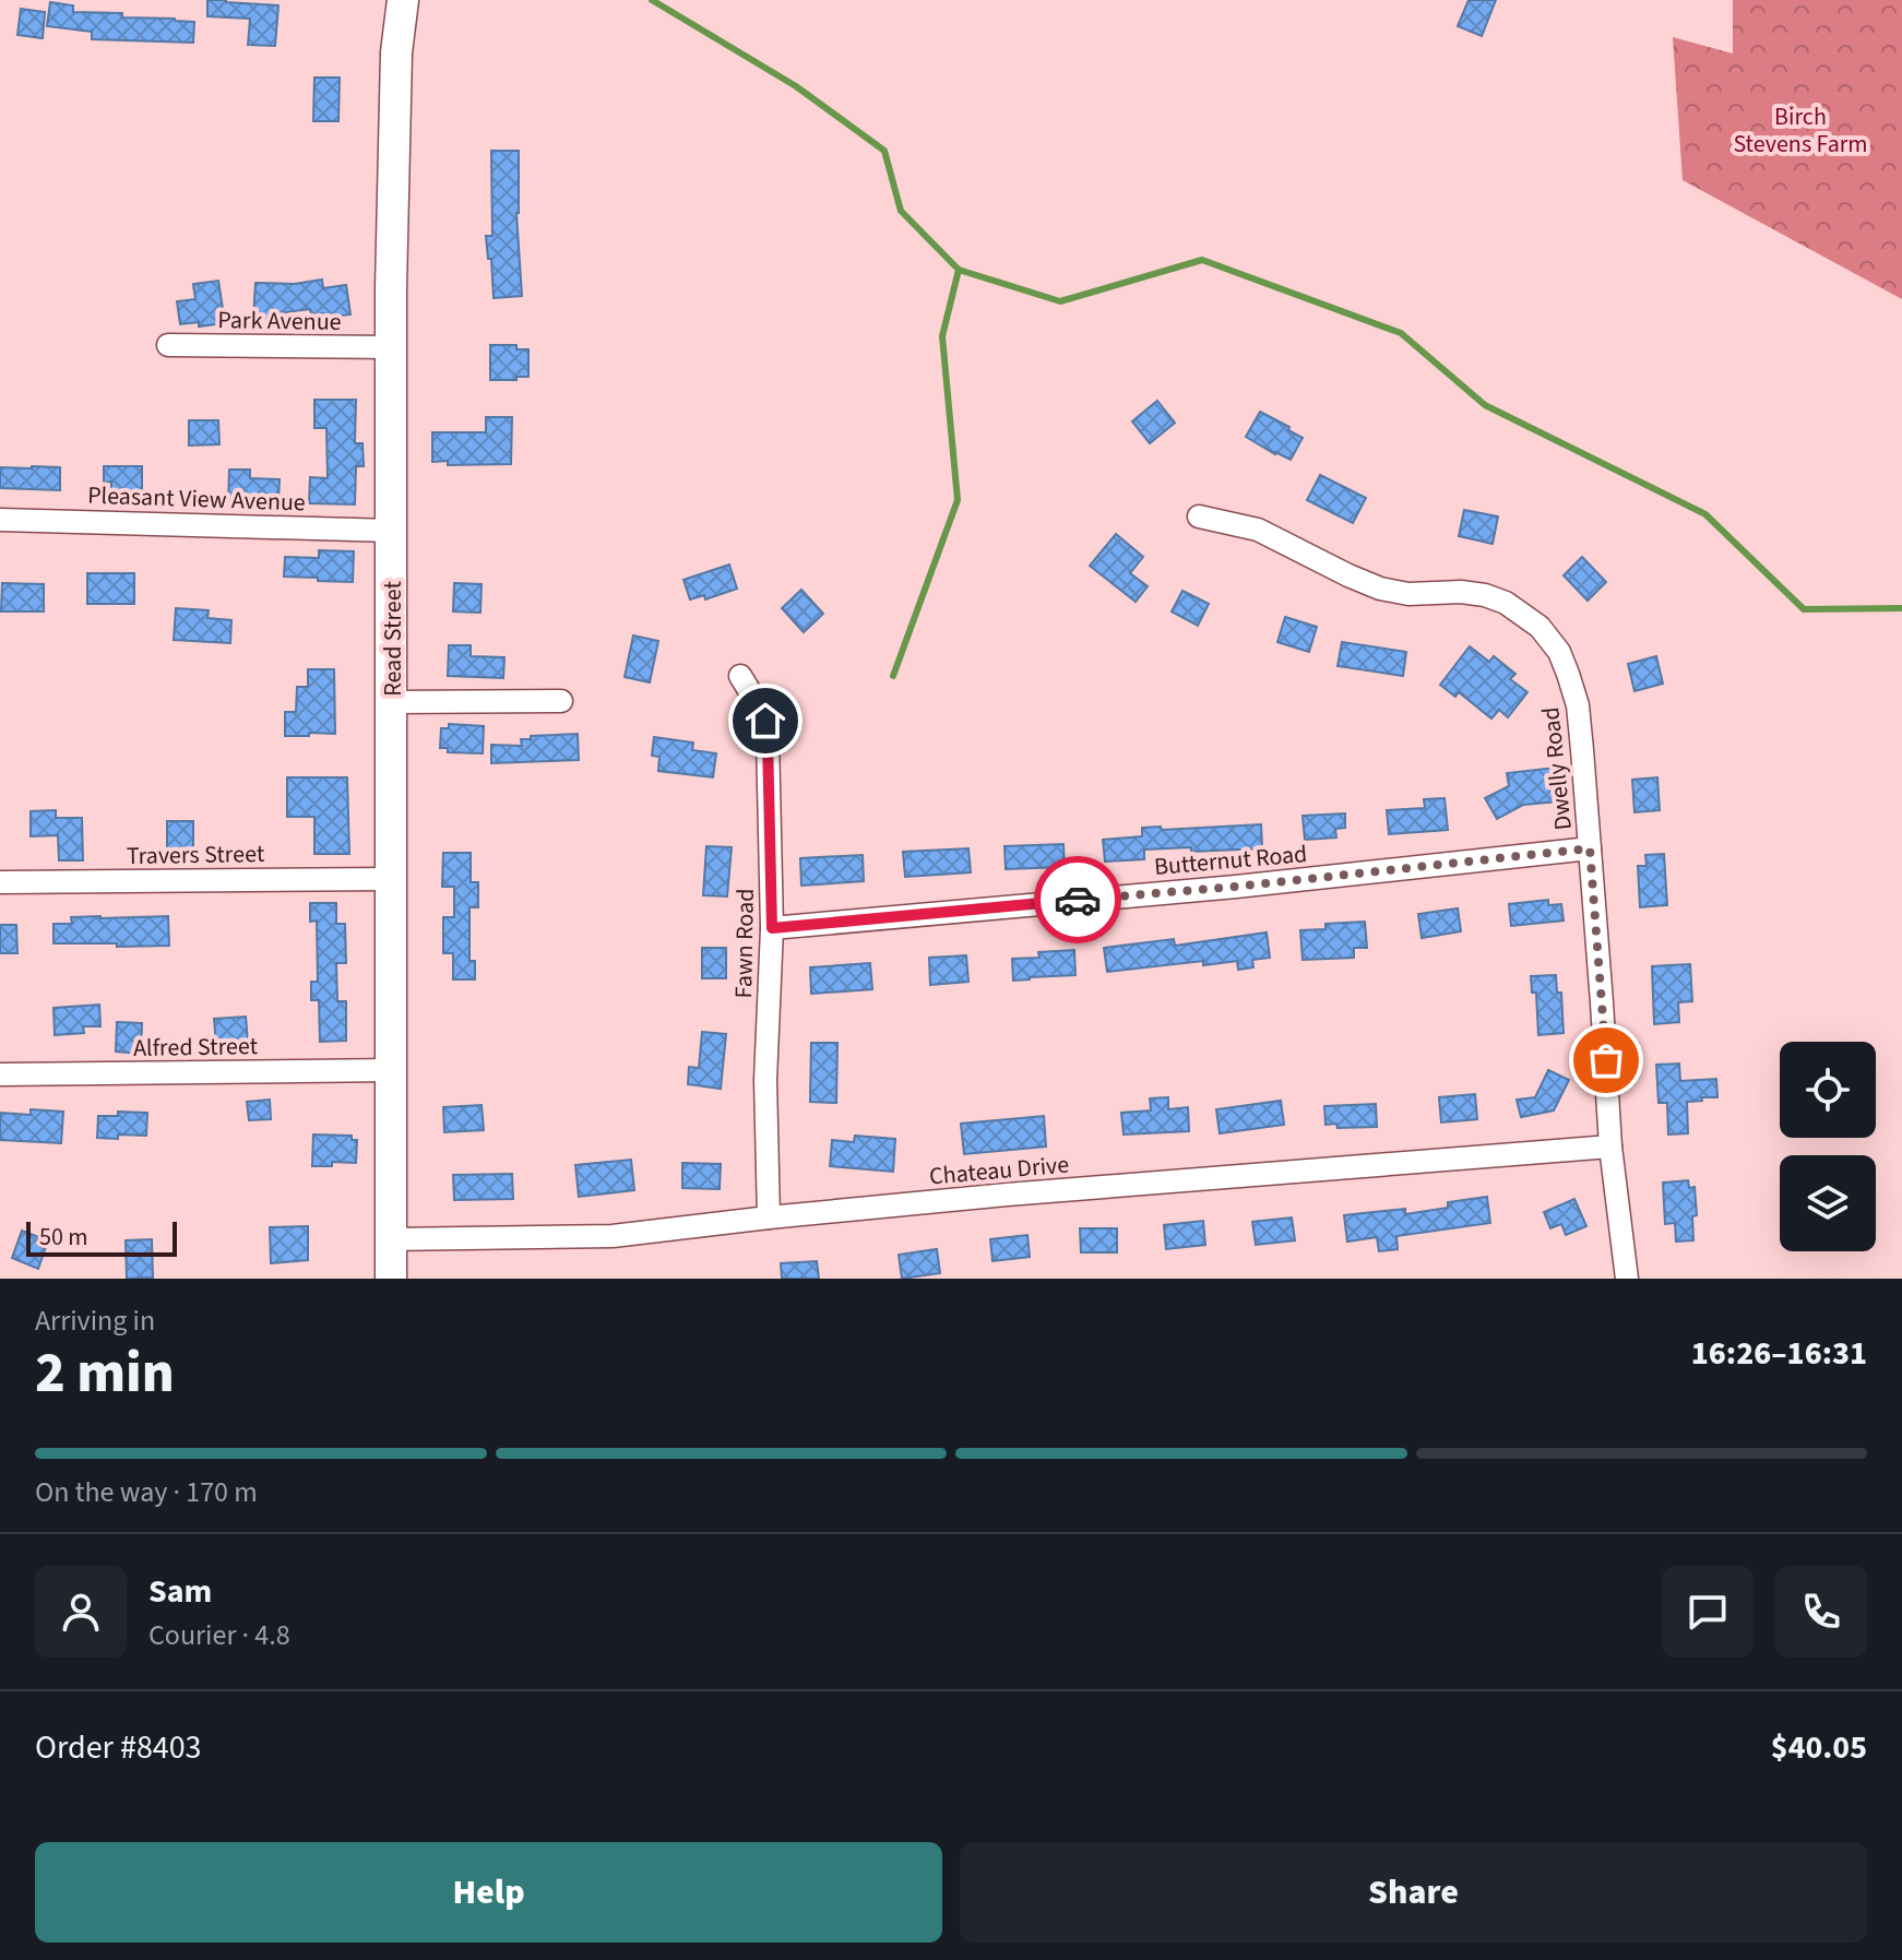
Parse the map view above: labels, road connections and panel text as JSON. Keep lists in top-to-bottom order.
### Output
{
  "streets": {
    "main road": ["Read Street"],
    "street": [
      "Park Avenue",
      "Pleasant View Avenue",
      "Dwelly Road",
      "Travers Street",
      "Butternut Road",
      "Fawn Road",
      "Alfred Street",
      "Chateau Drive"
    ]
  },
  "crossings": [
    ["Park Avenue", "Read Street"],
    ["Pleasant View Avenue", "Read Street"],
    ["Read Street", "Travers Street"],
    ["Read Street", "Alfred Street"],
    ["Read Street", "Chateau Drive"],
    ["Dwelly Road", "Butternut Road"],
    ["Dwelly Road", "Chateau Drive"],
    ["Butternut Road", "Fawn Road"],
    ["Fawn Road", "Chateau Drive"]
  ],
  "parks": ["Birch Stevens Farm"],
  "scale_bar": "50 m",
  "page": {
    "scale": "50 m",
    "heading": ["2 min", "Arriving in", "16:26–16:31"],
    "panel": [
      "Sam",
      "Courier · 4.8",
      "Order #8403",
      "$40.05"
    ],
    "bar": "On the way · 170 m",
    "buttons": ["Help", "Share"]
  }
}
